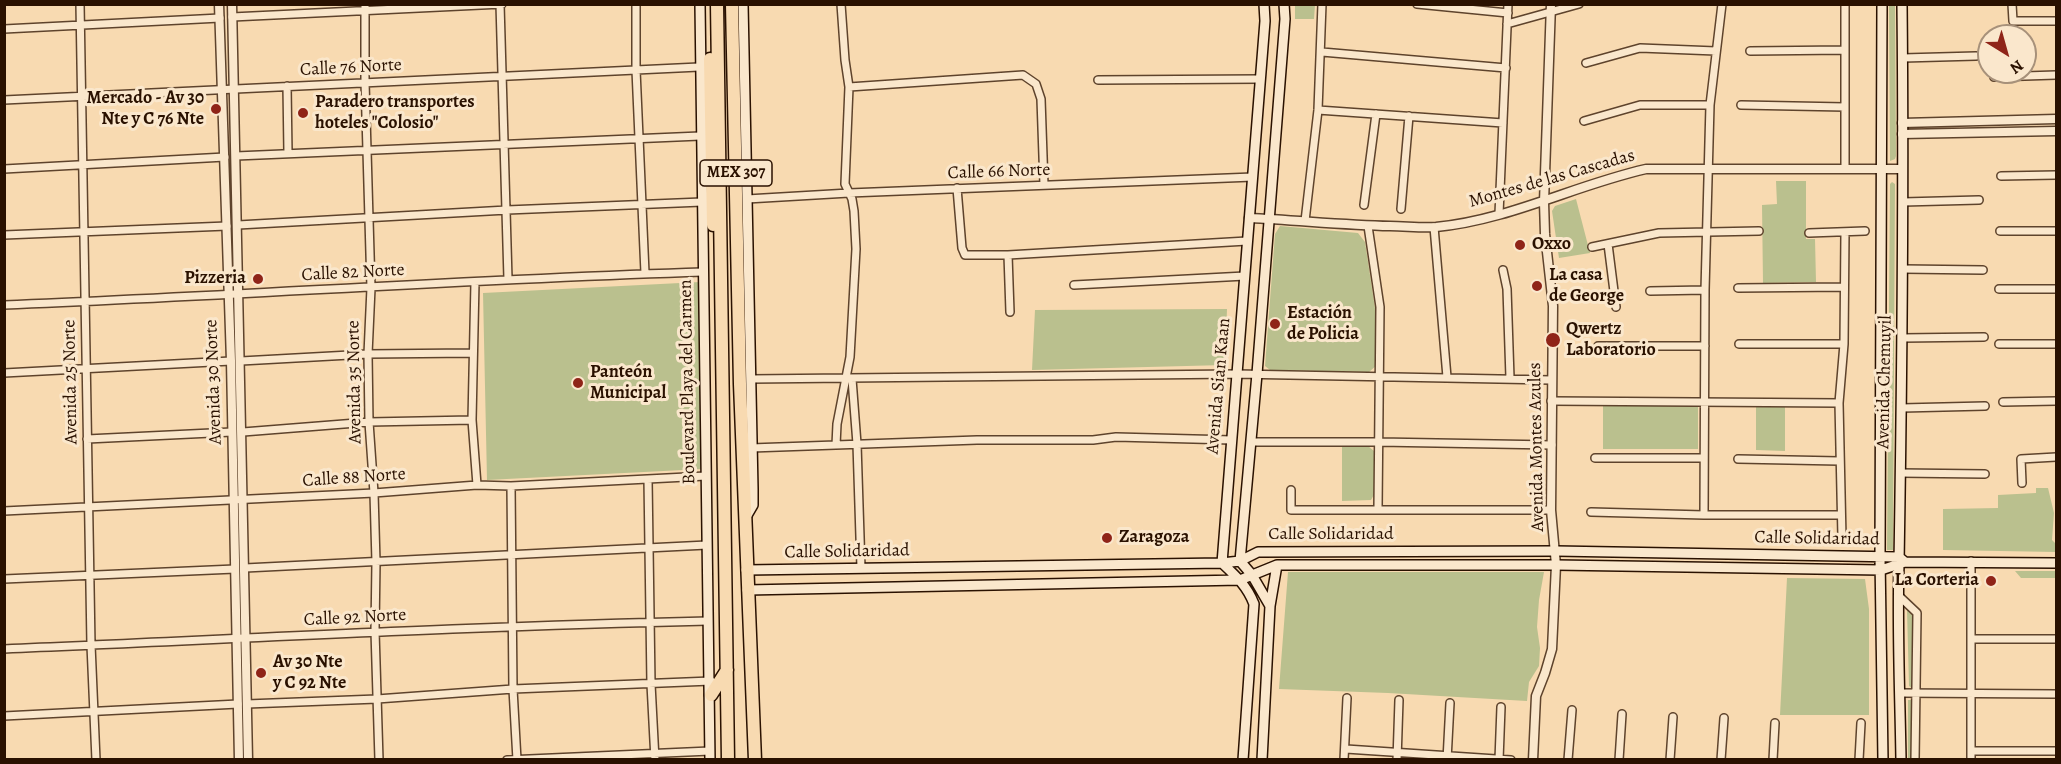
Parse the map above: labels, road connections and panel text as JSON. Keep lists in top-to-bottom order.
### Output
{
  "streets": {
    "highway": ["MEX 307"],
    "main road": [
      "Boulevard Playa del Carmen",
      "Avenida Chemuyil",
      "Avenida Sian Kaan",
      "Calle Solidaridad"
    ],
    "street": [
      "Calle 76 Norte",
      "Calle 66 Norte",
      "Montes de las Cascadas",
      "Calle 82 Norte",
      "Avenida 25 Norte",
      "Avenida 30 Norte",
      "Avenida 35 Norte",
      "Avenida Montes Azules",
      "Calle 88 Norte",
      "Calle 92 Norte"
    ]
  },
  "crossings": [
    ["Calle 76 Norte", "Avenida 25 Norte"],
    ["Calle 76 Norte", "Avenida 30 Norte"],
    ["Calle 76 Norte", "Avenida 35 Norte"],
    ["Calle 76 Norte", "Boulevard Playa del Carmen"],
    ["Calle 66 Norte", "Avenida Sian Kaan"],
    ["MEX 307", "Calle Solidaridad"],
    ["Montes de las Cascadas", "Avenida Chemuyil"],
    ["Montes de las Cascadas", "Avenida Sian Kaan"],
    ["Montes de las Cascadas", "Avenida Montes Azules"],
    ["Calle 82 Norte", "Avenida 25 Norte"],
    ["Calle 82 Norte", "Avenida 30 Norte"],
    ["Calle 82 Norte", "Avenida 35 Norte"],
    ["Calle 82 Norte", "Boulevard Playa del Carmen"],
    ["Avenida 25 Norte", "Calle 88 Norte"],
    ["Avenida 25 Norte", "Calle 92 Norte"],
    ["Avenida 30 Norte", "Calle 88 Norte"],
    ["Avenida 30 Norte", "Calle 92 Norte"],
    ["Avenida 35 Norte", "Calle 88 Norte"],
    ["Avenida 35 Norte", "Calle 92 Norte"],
    ["Boulevard Playa del Carmen", "Calle 88 Norte"],
    ["Boulevard Playa del Carmen", "Calle 92 Norte"],
    ["Avenida Chemuyil", "Calle Solidaridad"],
    ["Avenida Sian Kaan", "Calle Solidaridad"],
    ["Avenida Montes Azules", "Calle Solidaridad"]
  ],
  "places": [
    "Mercado - Av 30 Nte y C 76 Nte",
    "Paradero transportes hoteles \"Colosio\"",
    "Oxxo",
    "Pizzeria",
    "La casa de George",
    "Estación de Policia",
    "Qwertz Laboratorio",
    "Panteón Municipal",
    "Zaragoza",
    "La Corteria",
    "Av 30 Nte y C 92 Nte"
  ],
  "north": "bottom right"
}
